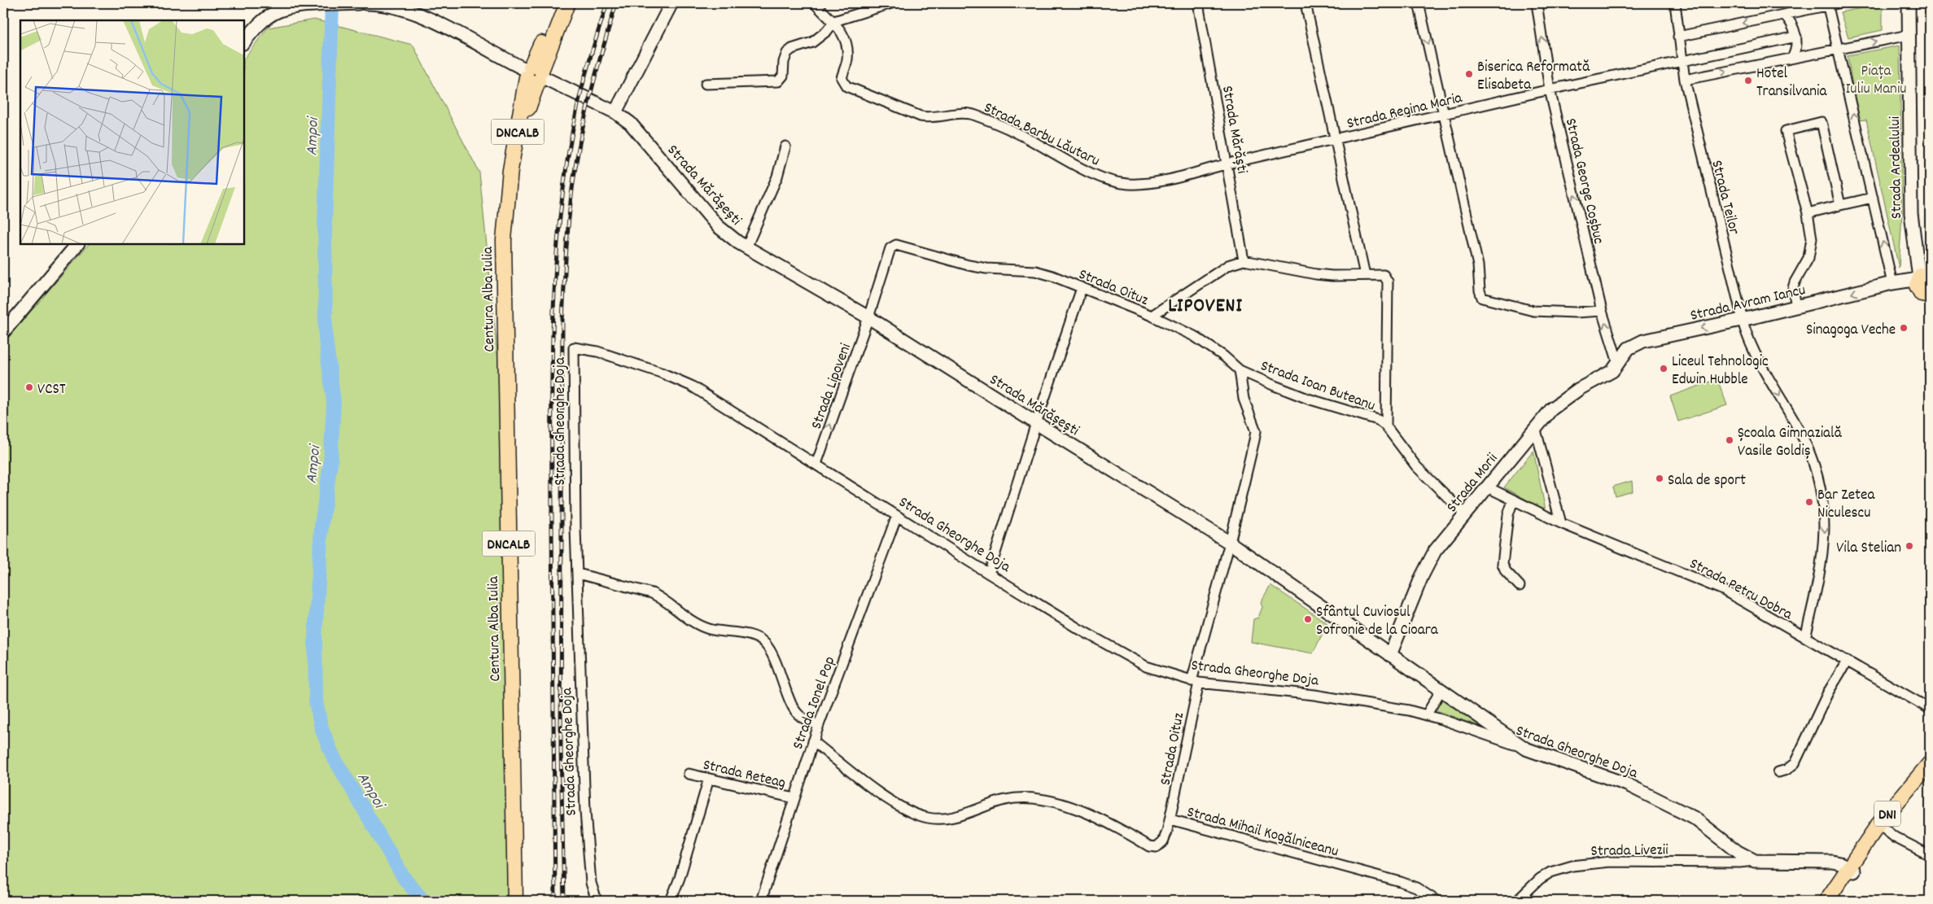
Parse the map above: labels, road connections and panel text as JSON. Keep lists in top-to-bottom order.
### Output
{
  "streets": {
    "main road": ["DNCALB", "Centura Alba Iulia", "DN1"],
    "street": [
      "Strada Regina Maria",
      "Strada Mărăști",
      "Strada Barbu Lăutaru",
      "Strada Ardealului",
      "Strada George Coșbuc",
      "Strada Mărășești",
      "Strada Teilor",
      "Strada Oituz",
      "Strada Avram Iancu",
      "Strada Ioan Buteanu",
      "Strada Lipoveni",
      "Strada Gheorghe Doja",
      "Strada Morii",
      "Strada Petru Dobra",
      "Strada Ionel Pop",
      "Strada Reteag",
      "Strada Mihail Kogălniceanu",
      "Strada Livezii"
    ]
  },
  "crossings": [
    ["Strada Regina Maria", "Strada Mărăști"],
    ["Strada Regina Maria", "Strada Barbu Lăutaru"],
    ["Strada Regina Maria", "Strada George Coșbuc"],
    ["Strada Mărăști", "Strada Barbu Lăutaru"],
    ["Strada Ardealului", "Strada Avram Iancu"],
    ["Strada George Coșbuc", "Strada Avram Iancu"],
    ["Strada George Coșbuc", "Strada Morii"],
    ["Strada Mărășești", "Strada Oituz"],
    ["Strada Mărășești", "Centura Alba Iulia"],
    ["Strada Mărășești", "Strada Lipoveni"],
    ["Strada Mărășești", "Strada Gheorghe Doja"],
    ["Strada Mărășești", "Strada Morii"],
    ["Strada Teilor", "Strada Avram Iancu"],
    ["Strada Teilor", "Strada Petru Dobra"],
    ["Strada Oituz", "Strada Ioan Buteanu"],
    ["Strada Oituz", "Strada Lipoveni"],
    ["Strada Oituz", "Strada Gheorghe Doja"],
    ["Strada Oituz", "Strada Mihail Kogălniceanu"],
    ["Strada Avram Iancu", "Strada Morii"],
    ["Strada Ioan Buteanu", "Strada Morii"],
    ["Strada Lipoveni", "Strada Gheorghe Doja"],
    ["Strada Gheorghe Doja", "Strada Ionel Pop"],
    ["Strada Gheorghe Doja", "DN1"],
    ["Strada Gheorghe Doja", "Strada Livezii"],
    ["Strada Morii", "Strada Petru Dobra"],
    ["Strada Ionel Pop", "Strada Reteag"],
    ["Strada Ionel Pop", "Strada Mihail Kogălniceanu"]
  ],
  "one_way": [
    "Strada George Coșbuc",
    "Strada Teilor",
    "Strada Avram Iancu",
    "Strada Lipoveni"
  ],
  "districts": ["LIPOVENI"],
  "water": ["Ampoi"],
  "parks": ["Piața Iuliu Maniu"],
  "places": [
    "Biserica Reformată Elisabeta",
    "Hotel Transilvania",
    "Sinagoga Veche",
    "Liceul Tehnologic Edwin Hubble",
    "VCST",
    "Școala Gimnazială Vasile Goldiș",
    "Sala de sport",
    "Bar Zetea Niculescu",
    "Vila Stelian",
    "Sfântul Cuviosul Sofronie de la Cioara"
  ]
}
